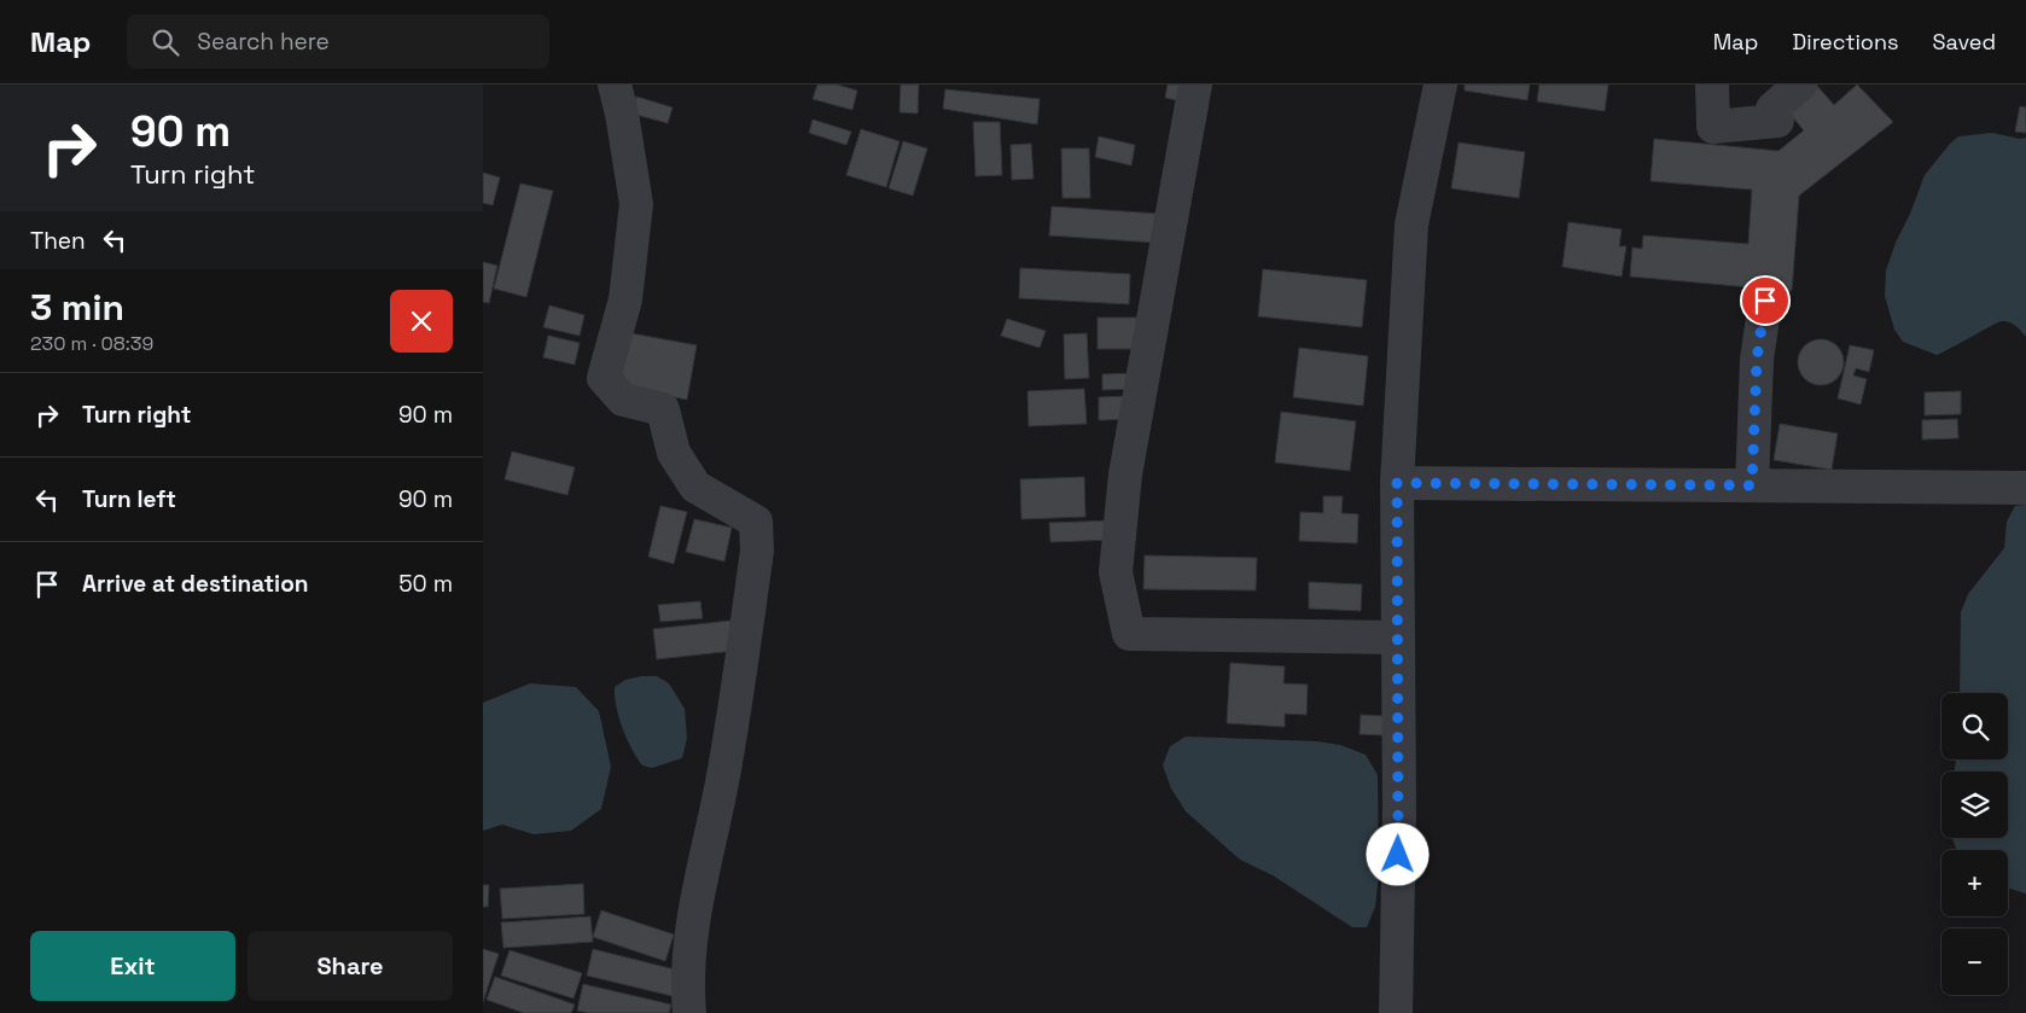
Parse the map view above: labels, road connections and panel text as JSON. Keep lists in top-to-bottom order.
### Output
{
  "page": {
    "header": "Map",
    "search": "Search here",
    "nav": ["Map", "Directions", "Saved"],
    "turn": ["90 m", "Turn right"],
    "then": "Then",
    "heading": ["3 min", "230 m · 08:39"],
    "list": [
      {
        "name": "Turn right",
        "value": "90 m"
      },
      {
        "name": "Turn left",
        "value": "90 m"
      },
      {
        "name": "Arrive at destination",
        "value": "50 m"
      }
    ],
    "map_buttons": ["+", "−"],
    "buttons": ["Exit", "Share"]
  }
}
